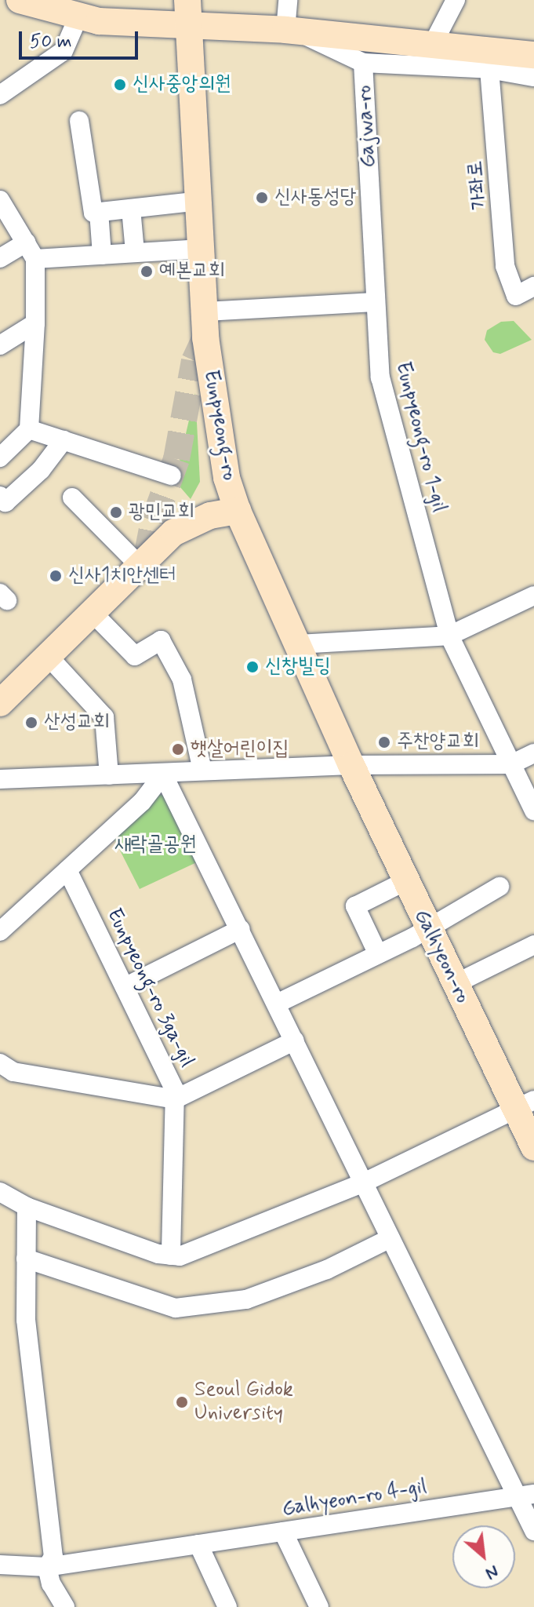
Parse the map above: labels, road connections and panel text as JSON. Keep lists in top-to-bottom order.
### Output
{
  "streets": {
    "main road": ["Gajwa-ro", "Eunpyeong-ro", "Galhyeon-ro"],
    "street": [
      "가좌로",
      "Eunpyeong-ro 1-gil",
      "Eunpyeong-ro 3ga-gil",
      "Galhyeon-ro 4-gil"
    ]
  },
  "crossings": [
    ["Gajwa-ro", "Eunpyeong-ro"],
    ["Gajwa-ro", "Eunpyeong-ro 1-gil"],
    ["Eunpyeong-ro", "Galhyeon-ro"]
  ],
  "parks": ["새락골공원"],
  "places": [
    "신사중앙의원",
    "신사동성당",
    "예본교회",
    "광민교회",
    "신사1치안센터",
    "신창빌딩",
    "산성교회",
    "주찬양교회",
    "햇살어린이집",
    "Seoul Gidok University"
  ],
  "scale_bar": "50 m",
  "north": "bottom right"
}
